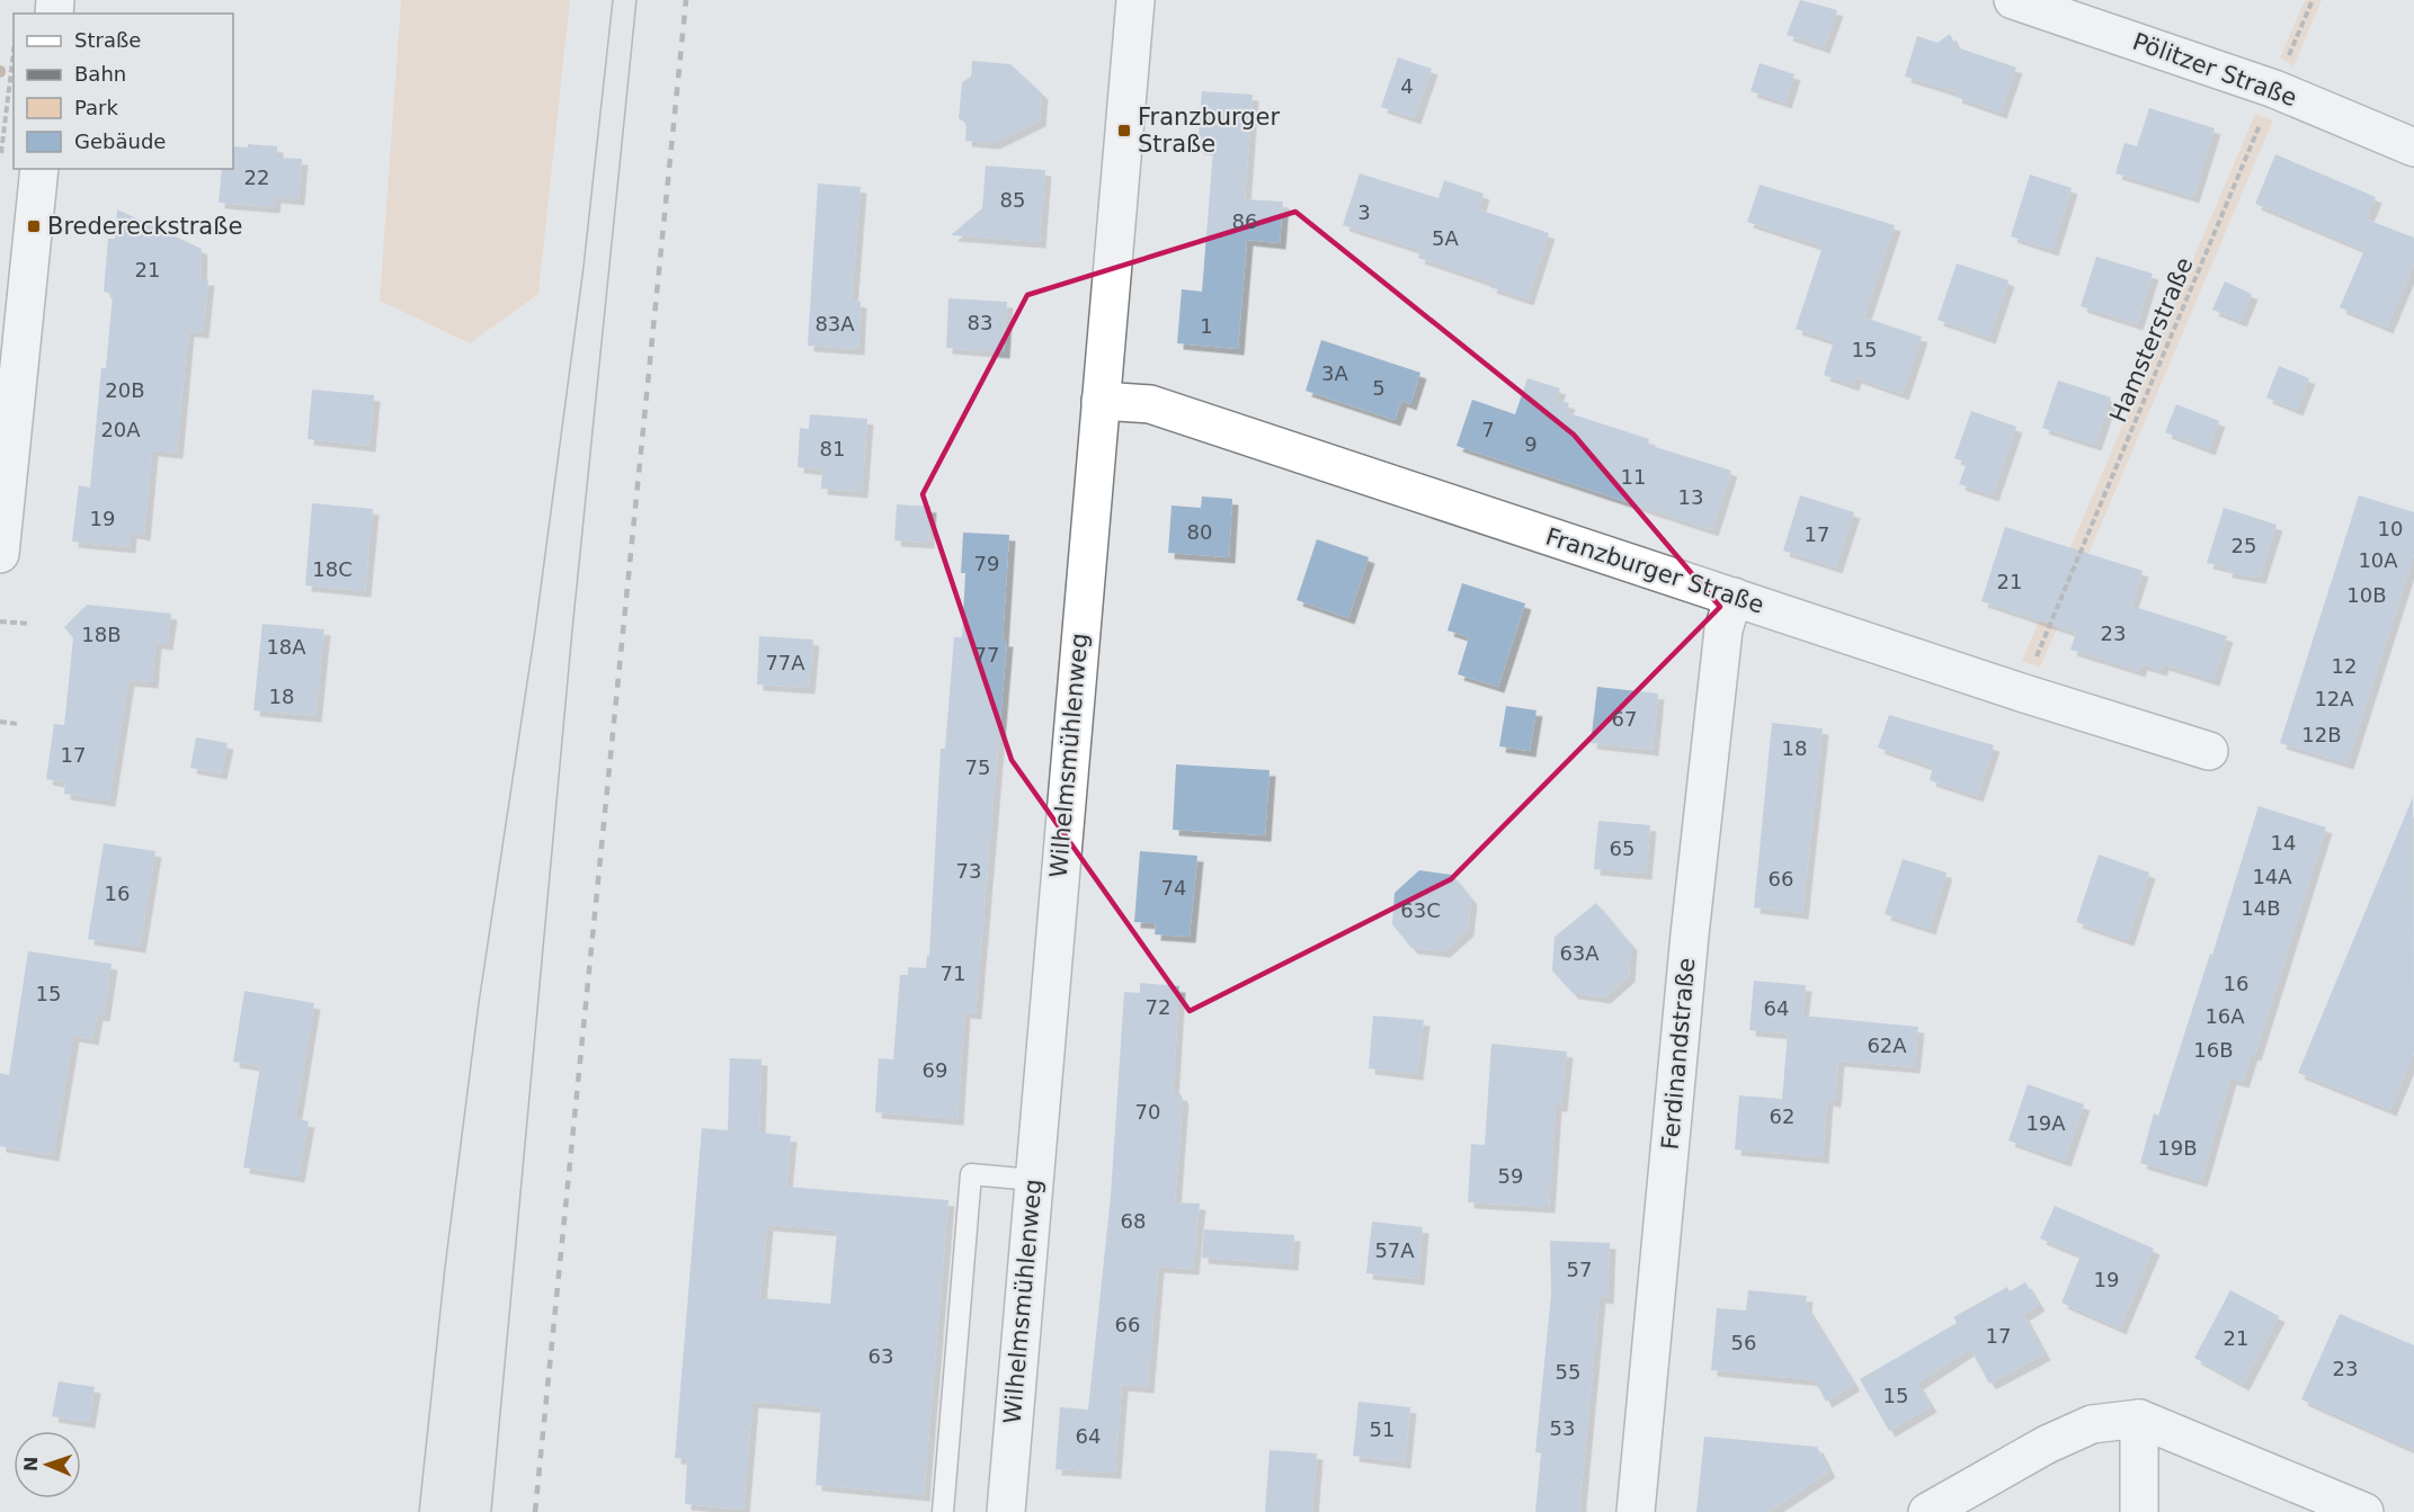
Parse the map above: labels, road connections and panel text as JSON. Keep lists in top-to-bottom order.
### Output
{
  "streets": {
    "street": [
      "Pölitzer Straße",
      "Franzburger Straße",
      "Wilhelmsmühlenweg",
      "Ferdinandstraße"
    ],
    "path": ["Hamsterstraße"]
  },
  "crossings": [
    ["Pölitzer Straße", "Hamsterstraße"],
    ["Hamsterstraße", "Franzburger Straße"],
    ["Franzburger Straße", "Wilhelmsmühlenweg"],
    ["Franzburger Straße", "Ferdinandstraße"]
  ],
  "places": {
    "transit": ["Franzburger Straße", "Bredereckstraße"]
  },
  "house_numbers": [
    "4",
    "22",
    "85",
    "3",
    "86",
    "5A",
    "21",
    "83",
    "83A",
    "1",
    "15",
    "3A",
    "5",
    "20B",
    "20A",
    "7",
    "9",
    "81",
    "11",
    "13",
    "19",
    "10",
    "80",
    "17",
    "25",
    "10A",
    "79",
    "18C",
    "21",
    "10B",
    "23",
    "18B",
    "18A",
    "77",
    "77A",
    "12",
    "18",
    "12A",
    "67",
    "12B",
    "18",
    "17",
    "75",
    "14",
    "65",
    "73",
    "14A",
    "66",
    "74",
    "16",
    "14B",
    "63C",
    "63A",
    "71",
    "16",
    "15",
    "72",
    "64",
    "16A",
    "62A",
    "16B",
    "69",
    "70",
    "62",
    "19A",
    "19B",
    "59",
    "68",
    "57A",
    "57",
    "19",
    "66",
    "17",
    "21",
    "56",
    "63",
    "23",
    "55",
    "15",
    "53",
    "51",
    "64"
  ],
  "legend": [
    "Straße",
    "Bahn",
    "Park",
    "Gebäude"
  ],
  "north": "left"
}
